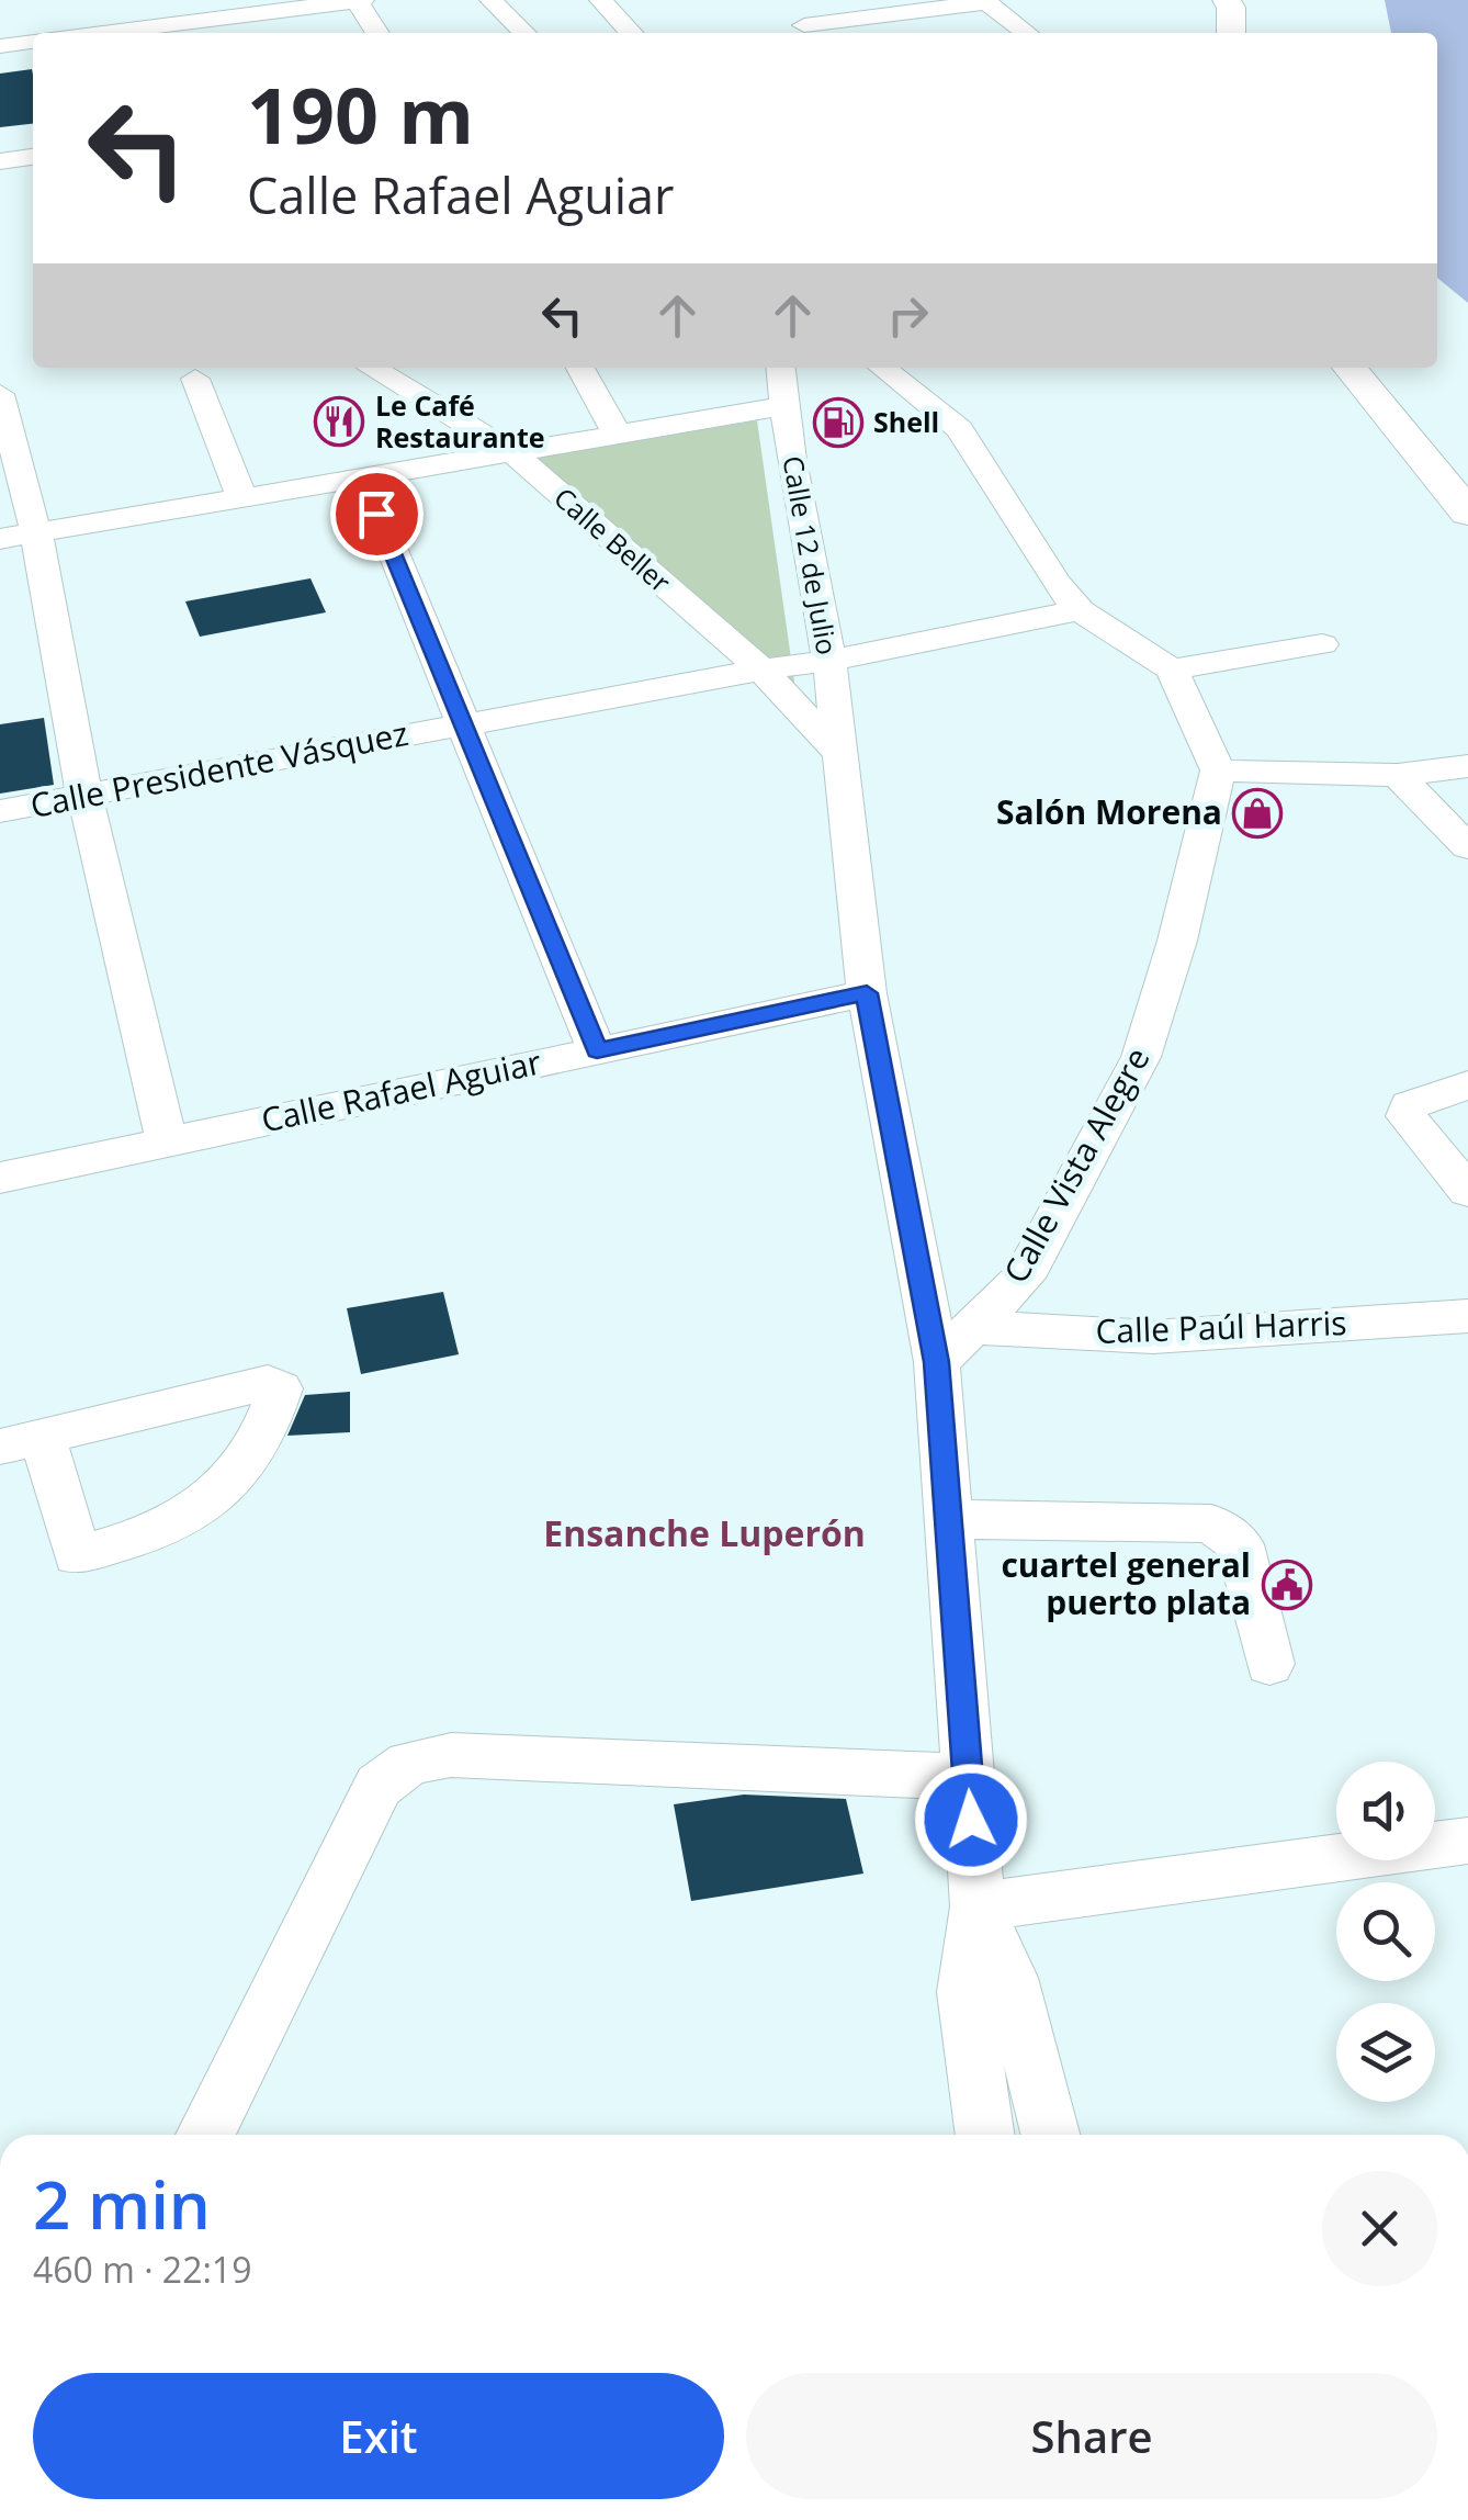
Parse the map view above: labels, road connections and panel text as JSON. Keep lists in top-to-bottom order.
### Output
{
  "streets": {
    "street": [
      "Calle Beller",
      "Calle 12 de Julio",
      "Calle Presidente Vásquez",
      "Calle Rafael Aguiar",
      "Calle Vista Alegre",
      "Calle Paúl Harris"
    ]
  },
  "crossings": [
    ["Calle Beller", "Calle 12 de Julio"],
    ["Calle Beller", "Calle Presidente Vásquez"],
    ["Calle 12 de Julio", "Calle Presidente Vásquez"],
    ["Calle 12 de Julio", "Calle Rafael Aguiar"],
    ["Calle 12 de Julio", "Calle Vista Alegre"],
    ["Calle Vista Alegre", "Calle Paúl Harris"]
  ],
  "districts": ["Ensanche Luperón"],
  "places": {
    "restaurant": ["Le Café Restaurante"],
    "fuel station": ["Shell"],
    "shop": ["Salón Morena"],
    "public building": ["cuartel general puerto plata"]
  },
  "page": {
    "turn": ["190 m", "Calle Rafael Aguiar"],
    "heading": ["2 min", "460 m · 22:19"],
    "buttons": ["Exit", "Share"]
  }
}
